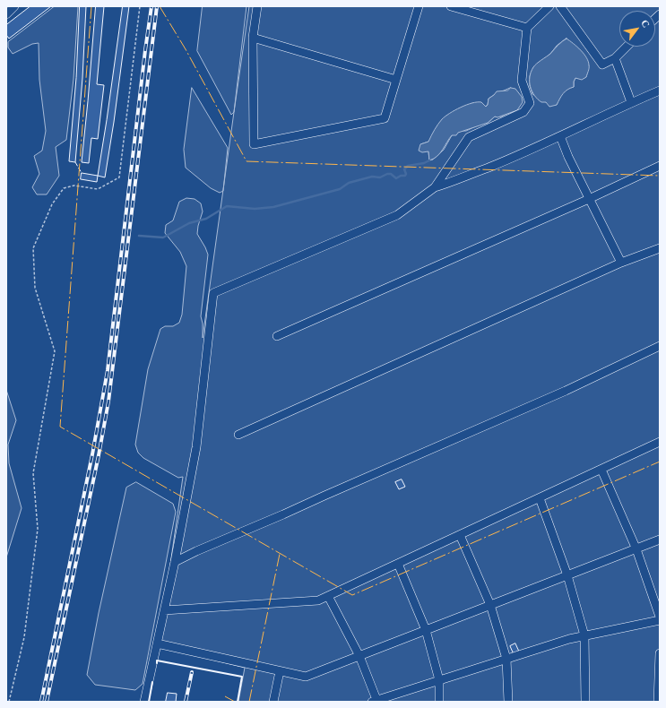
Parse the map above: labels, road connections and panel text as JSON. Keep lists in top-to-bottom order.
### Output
{
  "north": "top right"
}
